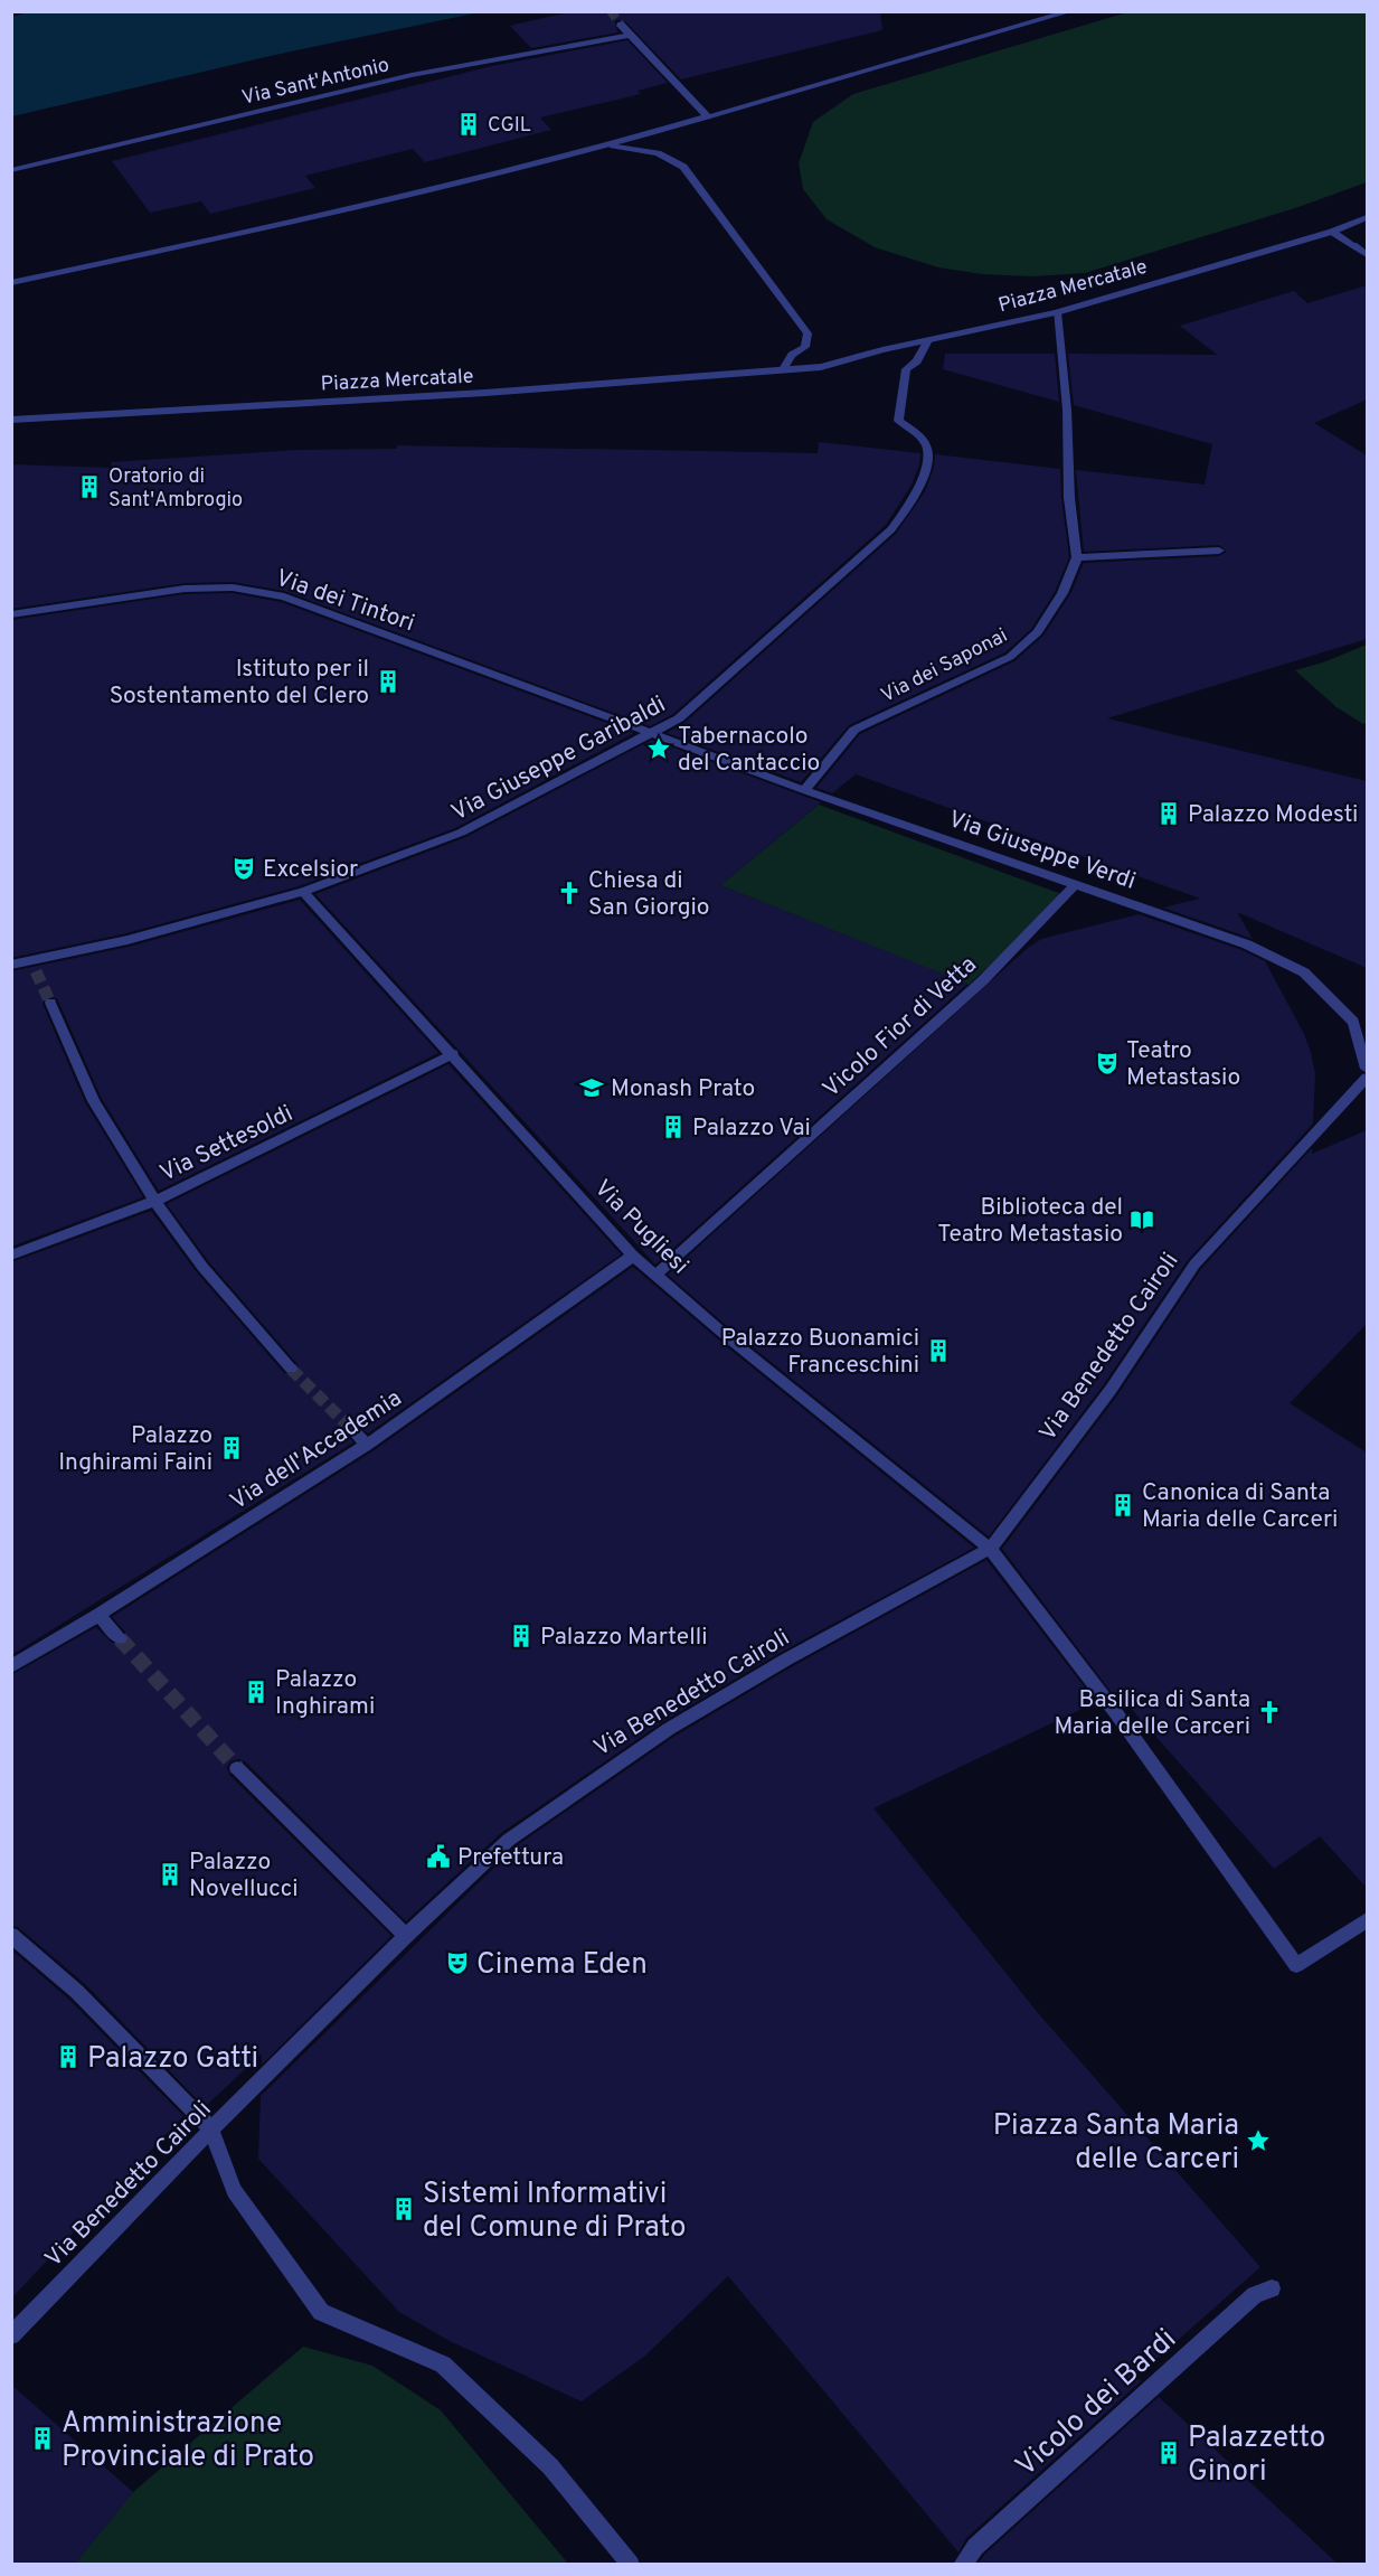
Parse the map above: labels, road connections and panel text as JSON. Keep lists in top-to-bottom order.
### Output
{
  "streets": {
    "street": [
      "Via Sant'Antonio",
      "Piazza Mercatale",
      "Via dei Tintori",
      "Via dei Saponai",
      "Via Giuseppe Garibaldi",
      "Via Giuseppe Verdi",
      "Vicolo Fior di Vetta",
      "Via Settesoldi",
      "Via Pugliesi",
      "Via Benedetto Cairoli",
      "Via dell'Accademia",
      "Vicolo dei Bardi"
    ]
  },
  "crossings": [
    ["Piazza Mercatale", "Via dei Saponai"],
    ["Piazza Mercatale", "Via Giuseppe Garibaldi"],
    ["Via dei Tintori", "Via Giuseppe Garibaldi"],
    ["Via dei Tintori", "Via Giuseppe Verdi"],
    ["Via dei Saponai", "Via Giuseppe Verdi"],
    ["Via Giuseppe Garibaldi", "Via Giuseppe Verdi"],
    ["Via Giuseppe Garibaldi", "Via Pugliesi"],
    ["Via Giuseppe Verdi", "Vicolo Fior di Vetta"],
    ["Vicolo Fior di Vetta", "Via Pugliesi"],
    ["Via Settesoldi", "Via Pugliesi"],
    ["Via Pugliesi", "Via Benedetto Cairoli"],
    ["Via Pugliesi", "Via dell'Accademia"]
  ],
  "places": {
    "building": [
      "CGIL",
      "Oratorio di Sant'Ambrogio",
      "Istituto per il Sostentamento del Clero",
      "Palazzo Modesti",
      "Palazzo Vai",
      "Palazzo Buonamici Franceschini",
      "Palazzo Inghirami Faini",
      "Canonica di Santa Maria delle Carceri",
      "Palazzo Martelli",
      "Palazzo Inghirami",
      "Palazzo Novellucci",
      "Palazzo Gatti",
      "Sistemi Informativi del Comune di Prato",
      "Amministrazione Provinciale di Prato",
      "Palazzetto Ginori"
    ],
    "place": ["Tabernacolo del Cantaccio", "Piazza Santa Maria delle Carceri"],
    "theatre": ["Excelsior", "Teatro Metastasio", "Cinema Eden"],
    "church": ["Chiesa di San Giorgio", "Basilica di Santa Maria delle Carceri"],
    "school or university": ["Monash Prato"],
    "library": ["Biblioteca del Teatro Metastasio"],
    "public building": ["Prefettura"]
  }
}
